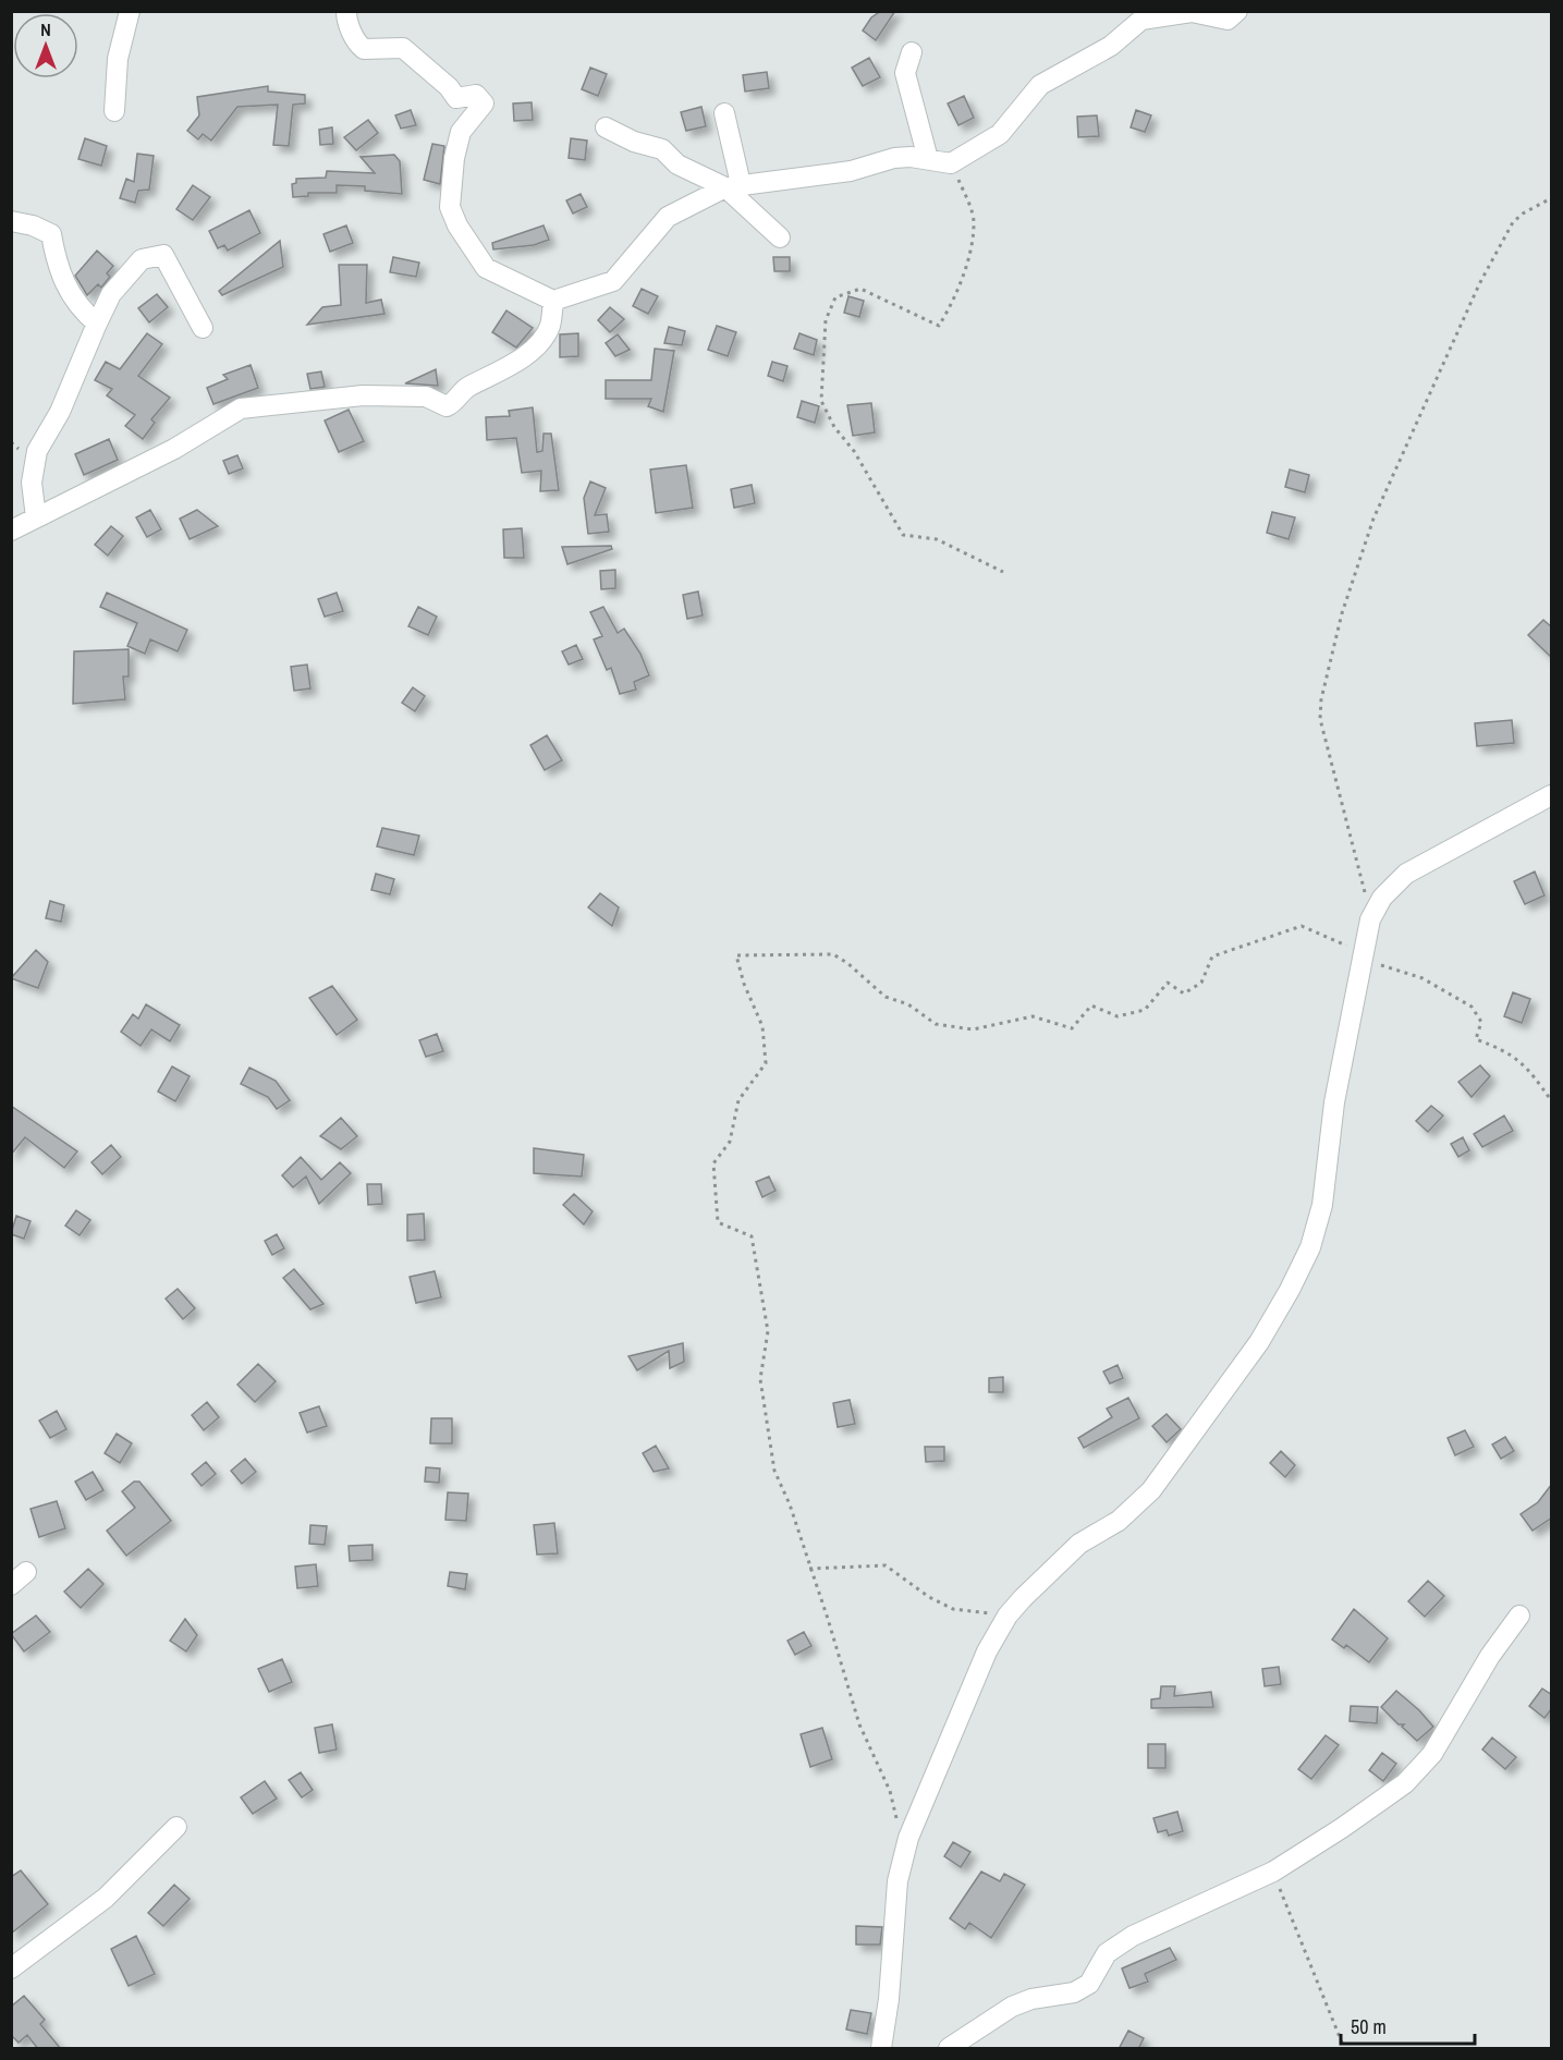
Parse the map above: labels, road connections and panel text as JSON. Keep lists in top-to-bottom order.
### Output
{
  "scale_bar": "50 m",
  "north": "top"
}
